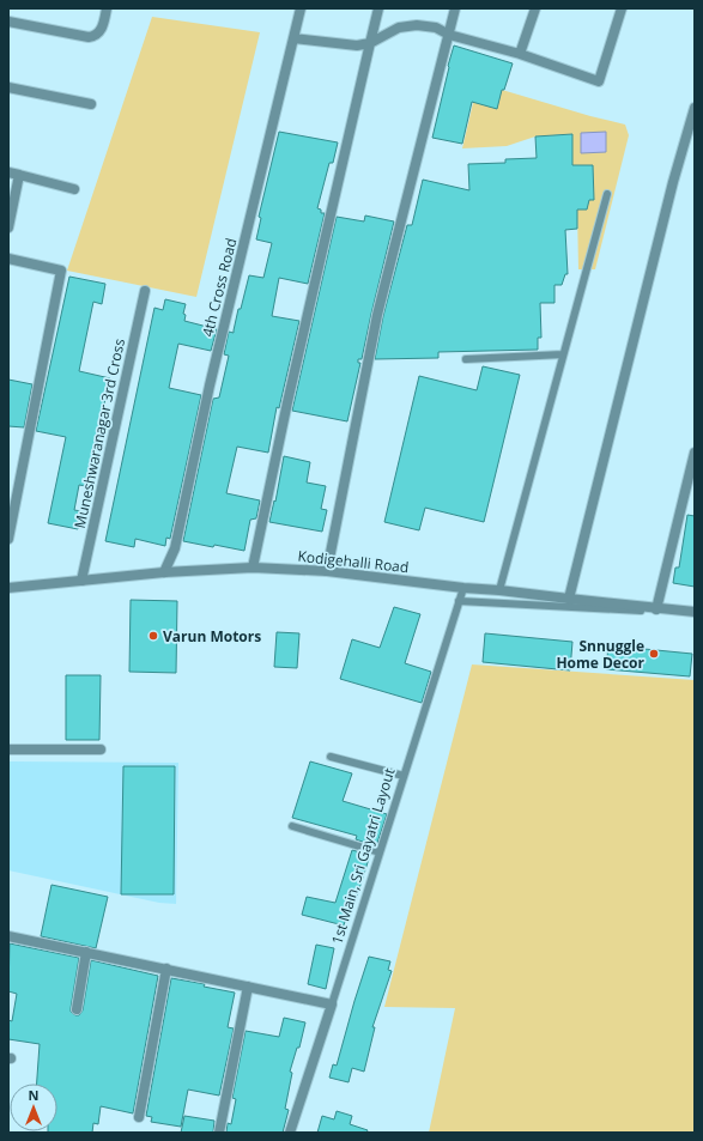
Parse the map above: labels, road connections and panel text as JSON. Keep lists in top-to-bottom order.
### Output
{
  "streets": {
    "street": [
      "4th Cross Road",
      "Muneshwaranagar 3rd Cross",
      "Kodigehalli Road",
      "1st Main, Sri Gayatri Layout"
    ]
  },
  "crossings": [
    ["4th Cross Road", "Kodigehalli Road"],
    ["Muneshwaranagar 3rd Cross", "Kodigehalli Road"],
    ["Kodigehalli Road", "1st Main, Sri Gayatri Layout"]
  ],
  "places": ["Varun Motors", "Snnuggle Home Decor"],
  "north": "top"
}
